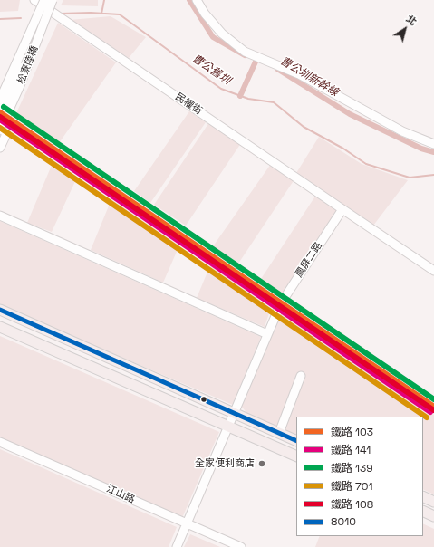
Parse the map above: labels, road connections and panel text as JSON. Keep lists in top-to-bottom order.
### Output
{
  "streets": {
    "street": [
      "松寮陸橋",
      "民權街",
      "鳳屏二路",
      "江山路"
    ]
  },
  "crossings": [
    ["民權街", "鳳屏二路"],
    ["鳳屏二路", "江山路"]
  ],
  "water": ["曹公舊圳", "曹公圳新幹線"],
  "places": ["全家便利商店"],
  "lines": [
    "rail line 139",
    "rail line 103",
    "rail line 108",
    "rail line 141",
    "rail line 701",
    "transit line 8010"
  ],
  "legend": [
    "鐵路 103",
    "鐵路 141",
    "鐵路 139",
    "鐵路 701",
    "鐵路 108",
    "8010"
  ],
  "north": "top right"
}
